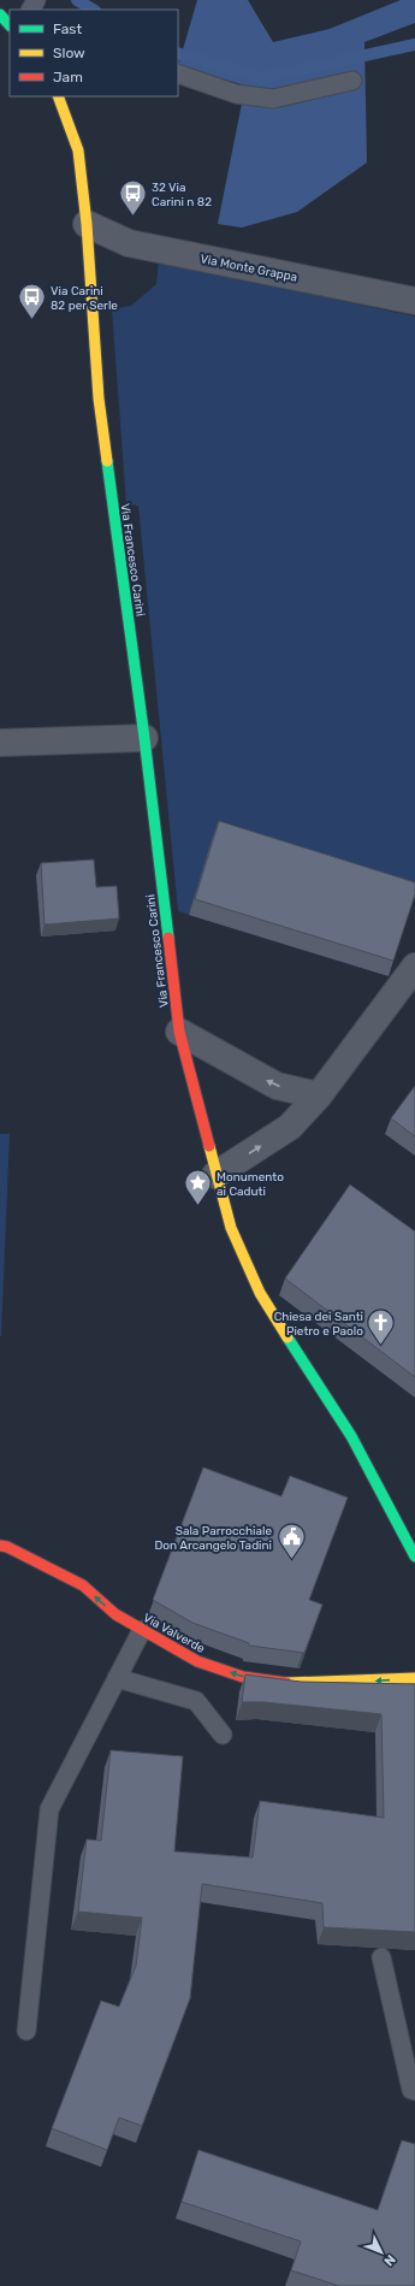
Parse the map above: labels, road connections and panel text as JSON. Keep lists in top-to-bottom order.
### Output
{
  "streets": {
    "street": ["Via Monte Grappa", "Via Francesco Carini", "Via Valverde"]
  },
  "crossings": [
    ["Via Monte Grappa", "Via Francesco Carini"]
  ],
  "one_way": ["Via Valverde"],
  "places": {
    "bus stop": ["32 Via Carini n 82", "Via Carini 82 per Serle"],
    "place": ["Monumento ai Caduti"],
    "church": ["Chiesa dei Santi Pietro e Paolo"],
    "public building": ["Sala Parrocchiale Don Arcangelo Tadini"]
  },
  "legend": ["Fast", "Slow", "Jam"],
  "north": "bottom right"
}
